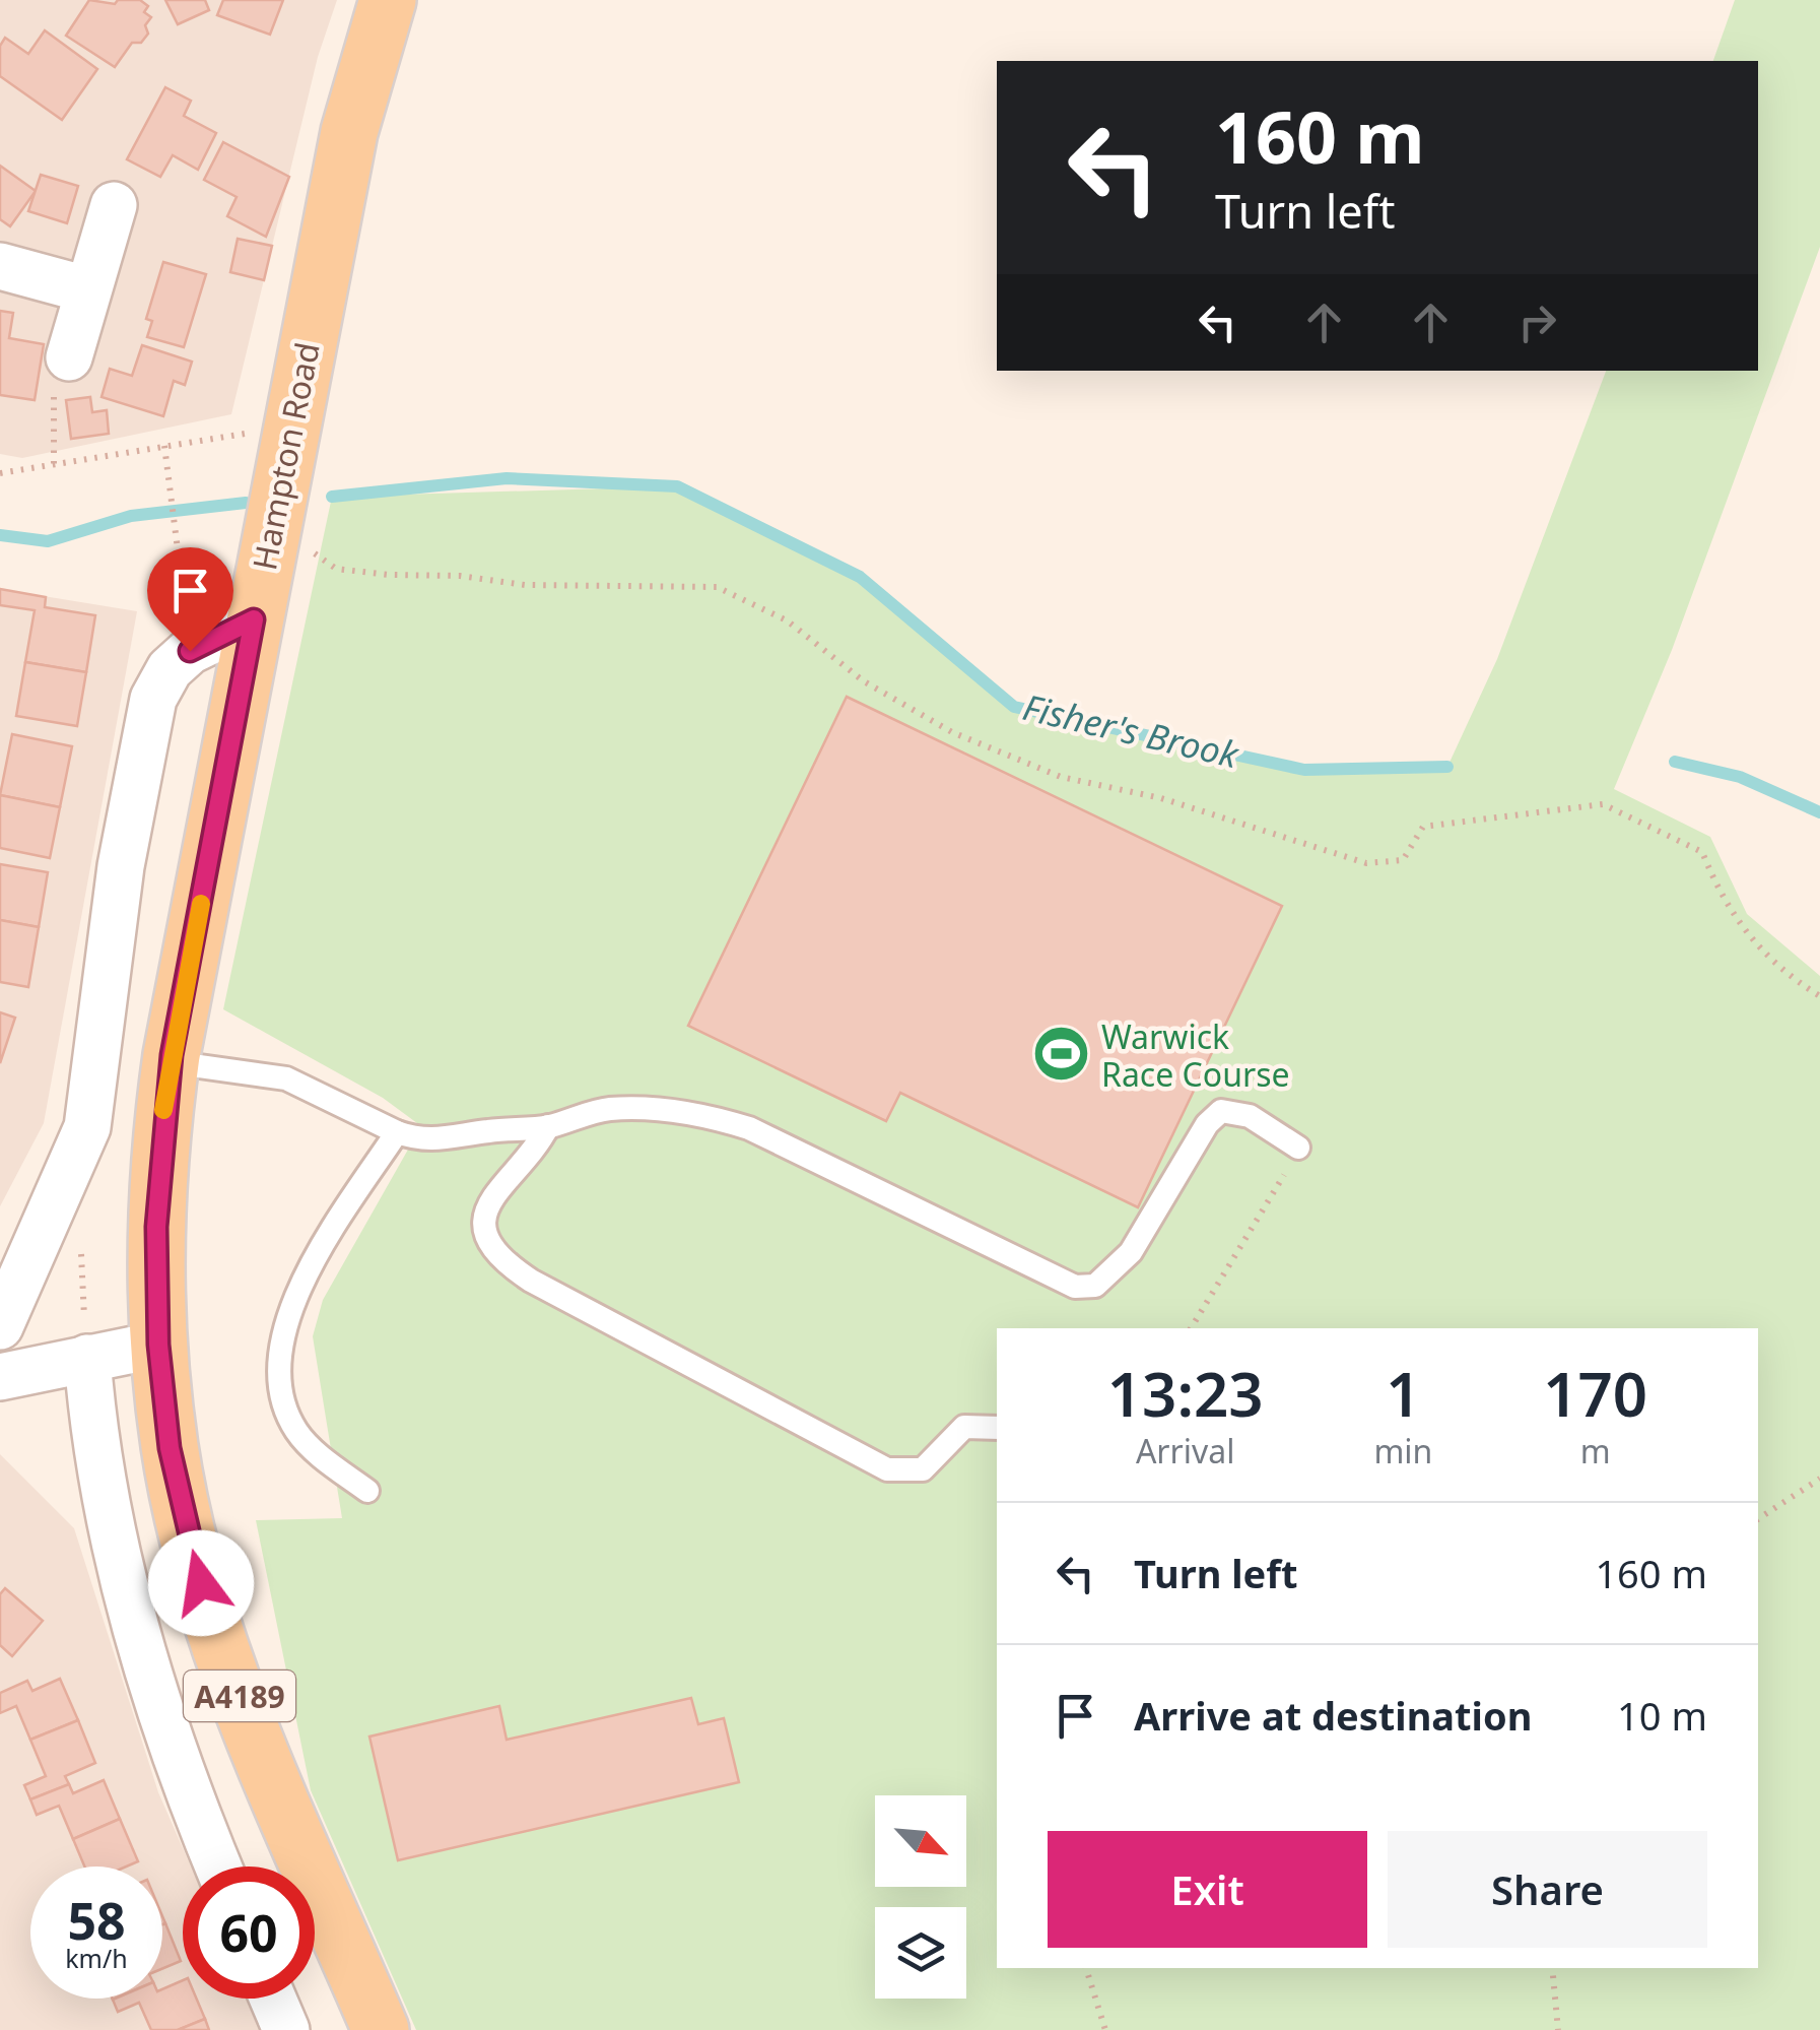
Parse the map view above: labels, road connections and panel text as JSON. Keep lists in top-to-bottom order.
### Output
{
  "streets": {
    "main road": ["Hampton Road", "A4189"]
  },
  "water": ["Fisher's Brook"],
  "places": {
    "sports": ["Warwick Race Course"]
  },
  "north": "bottom right",
  "page": {
    "turn": ["160 m", "Turn left"],
    "eta": [
      "13:23",
      "Arrival",
      "1",
      "min",
      "170",
      "m"
    ],
    "list": [
      {
        "name": "Turn left",
        "value": "160 m"
      },
      {
        "name": "Arrive at destination",
        "value": "10 m"
      }
    ],
    "buttons": ["Exit", "Share"],
    "speed": "58 km/h",
    "limit": "60"
  }
}
